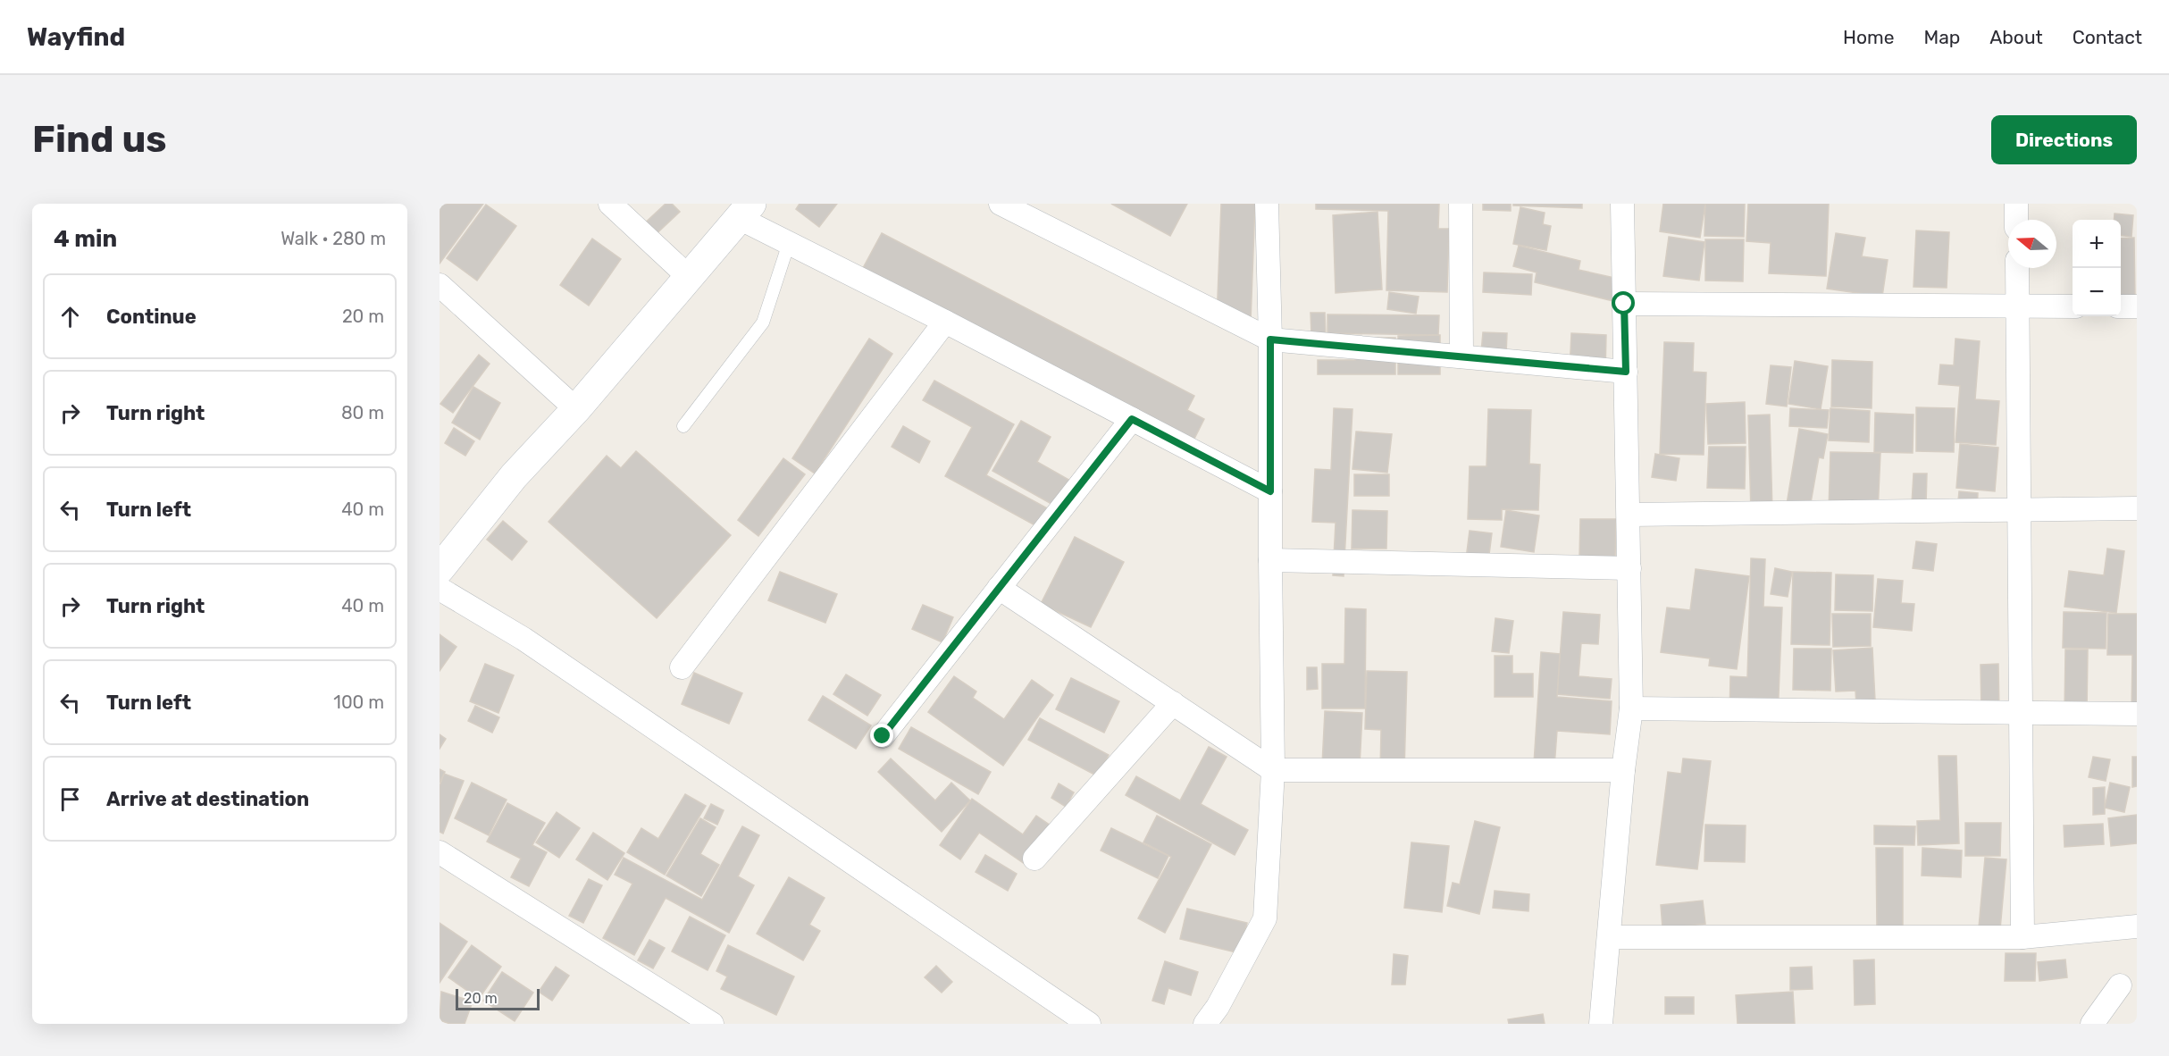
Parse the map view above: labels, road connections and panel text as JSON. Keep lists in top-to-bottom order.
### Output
{
  "scale_bar": "20 m",
  "north": "left",
  "page": {
    "header": "Wayfind",
    "nav": [
      "Home",
      "Map",
      "About",
      "Contact"
    ],
    "buttons": "Directions",
    "title": "Find us",
    "heading": ["4 min", "Walk · 280 m"],
    "map_buttons": ["+", "−"],
    "list": [
      ["Continue", "20 m"],
      ["Turn right", "80 m"],
      ["Turn left", "40 m"],
      ["Turn right", "40 m"],
      ["Turn left", "100 m"],
      "Arrive at destination"
    ],
    "scale": "20 m"
  }
}
